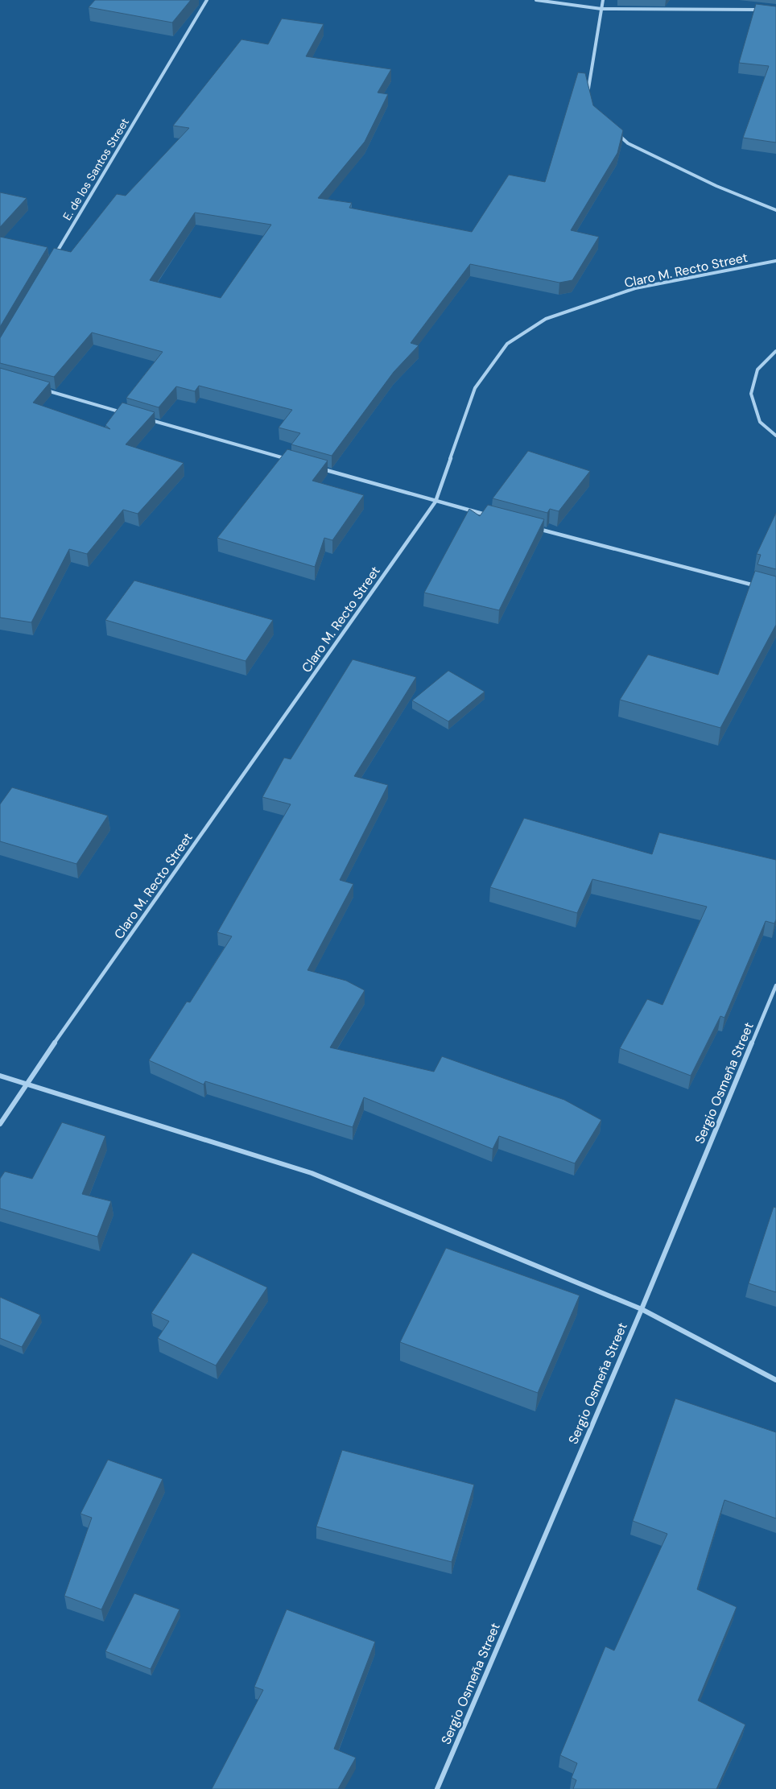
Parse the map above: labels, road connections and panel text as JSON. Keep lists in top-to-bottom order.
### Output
{
  "streets": {
    "street": ["E. de los Santos Street", "Claro M. Recto Street", "Sergio Osmeña Street"]
  }
}
